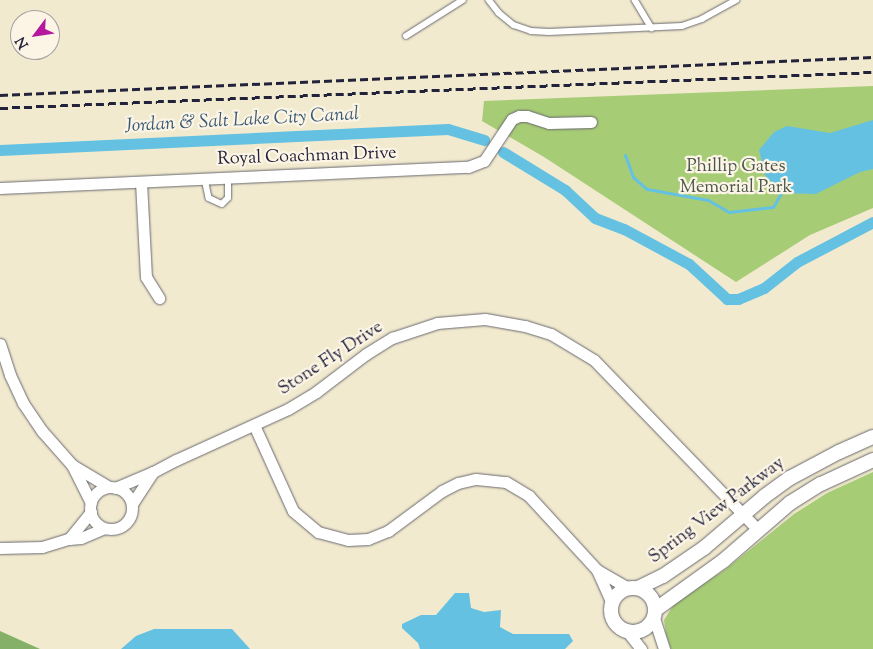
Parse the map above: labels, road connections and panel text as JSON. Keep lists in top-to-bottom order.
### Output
{
  "streets": {
    "street": ["Royal Coachman Drive", "Stone Fly Drive", "Spring View Parkway"]
  },
  "crossings": [
    ["Stone Fly Drive", "Spring View Parkway"]
  ],
  "water": ["Jordan & Salt Lake City Canal"],
  "parks": ["Phillip Gates Memorial Park"],
  "north": "bottom left"
}
